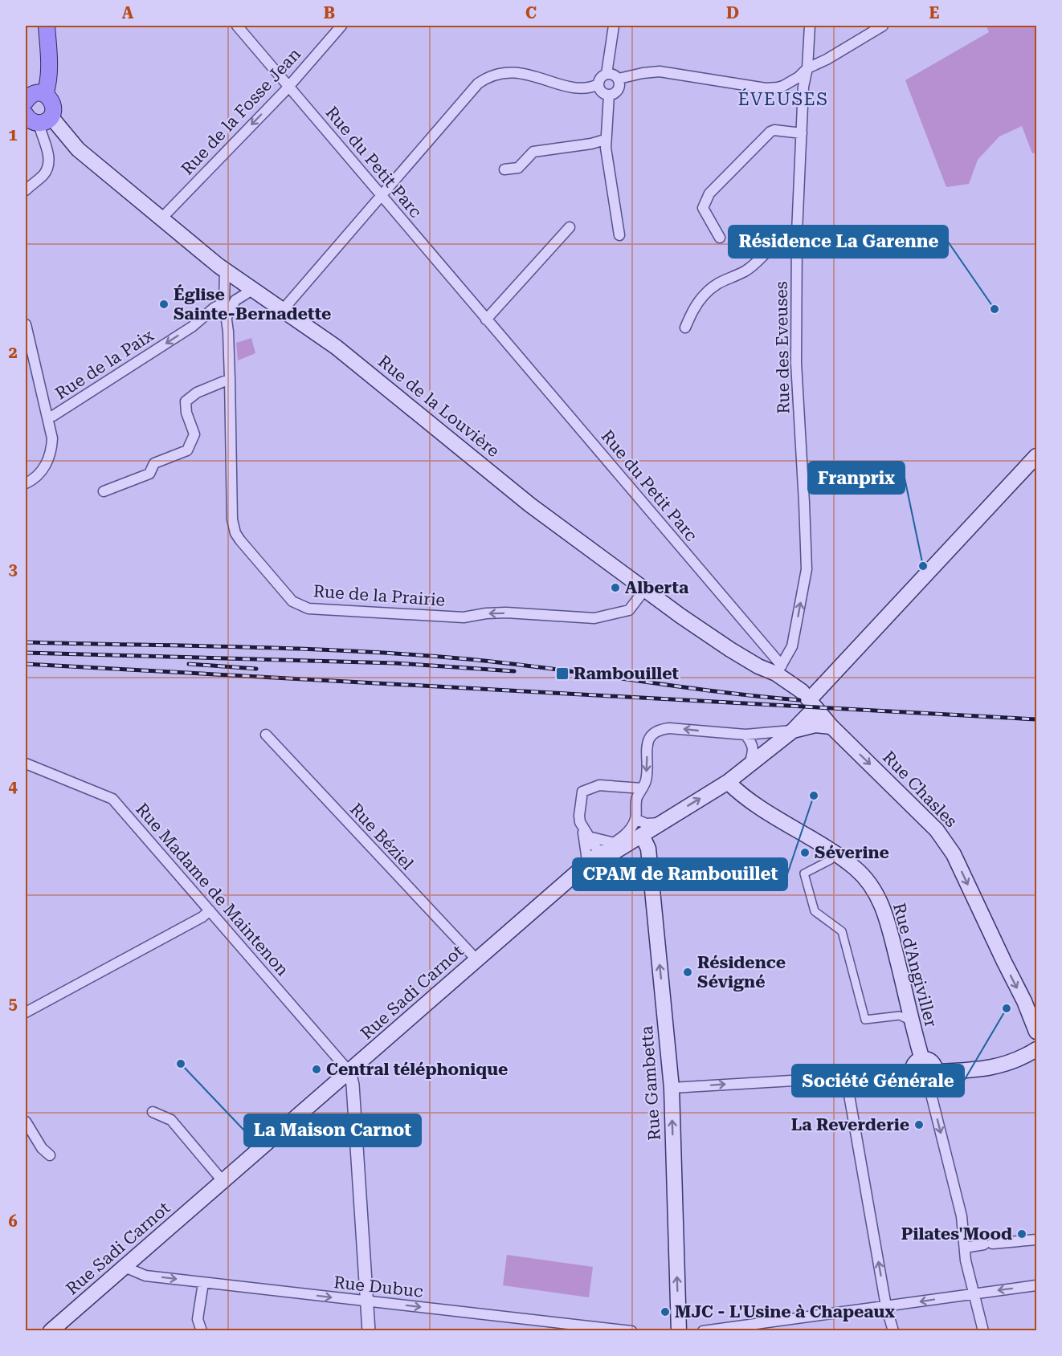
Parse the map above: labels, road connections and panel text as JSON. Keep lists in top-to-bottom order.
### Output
{
  "streets": {
    "main road": [
      "Rue de la Louvière",
      "Rue Chasles",
      "Rue d'Angiviller",
      "Rue Sadi Carnot",
      "Rue Gambetta"
    ],
    "street": [
      "Rue de la Fosse Jean",
      "Rue du Petit Parc",
      "Rue des Eveuses",
      "Rue de la Paix",
      "Rue de la Prairie",
      "Rue Béziel",
      "Rue Madame de Maintenon",
      "Rue Dubuc"
    ]
  },
  "crossings": [
    ["Rue de la Fosse Jean", "Rue du Petit Parc"],
    ["Rue de la Fosse Jean", "Rue de la Louvière"],
    ["Rue du Petit Parc", "Rue des Eveuses"],
    ["Rue du Petit Parc", "Rue de la Louvière"],
    ["Rue des Eveuses", "Rue de la Louvière"],
    ["Rue de la Paix", "Rue de la Prairie"],
    ["Rue de la Louvière", "Rue de la Prairie"],
    ["Rue de la Louvière", "Rue Chasles"],
    ["Rue de la Louvière", "Rue Sadi Carnot"],
    ["Rue Chasles", "Rue Sadi Carnot"],
    ["Rue Béziel", "Rue Sadi Carnot"],
    ["Rue Madame de Maintenon", "Rue Sadi Carnot"],
    ["Rue d'Angiviller", "Rue Sadi Carnot"],
    ["Rue Sadi Carnot", "Rue Gambetta"],
    ["Rue Sadi Carnot", "Rue Dubuc"]
  ],
  "one_way": [
    "Rue de la Fosse Jean",
    "Rue des Eveuses",
    "Rue de la Paix",
    "Rue Chasles",
    "Rue Gambetta",
    "Rue Dubuc"
  ],
  "districts": ["ÉVEUSES"],
  "places": {
    "other": [
      "Église Sainte-Bernadette",
      "Résidence La Garenne",
      "Franprix",
      "Alberta",
      "CPAM de Rambouillet",
      "Séverine",
      "Résidence Sévigné",
      "Société Générale",
      "La Maison Carnot",
      "Central téléphonique",
      "La Reverderie",
      "Pilates'Mood",
      "MJC - L'Usine à Chapeaux"
    ],
    "transit": ["Rambouillet"]
  },
  "grid": {
    "columns": [
      "A",
      "B",
      "C",
      "D",
      "E"
    ],
    "rows": [
      "1",
      "2",
      "3",
      "4",
      "5",
      "6"
    ]
  }
}
